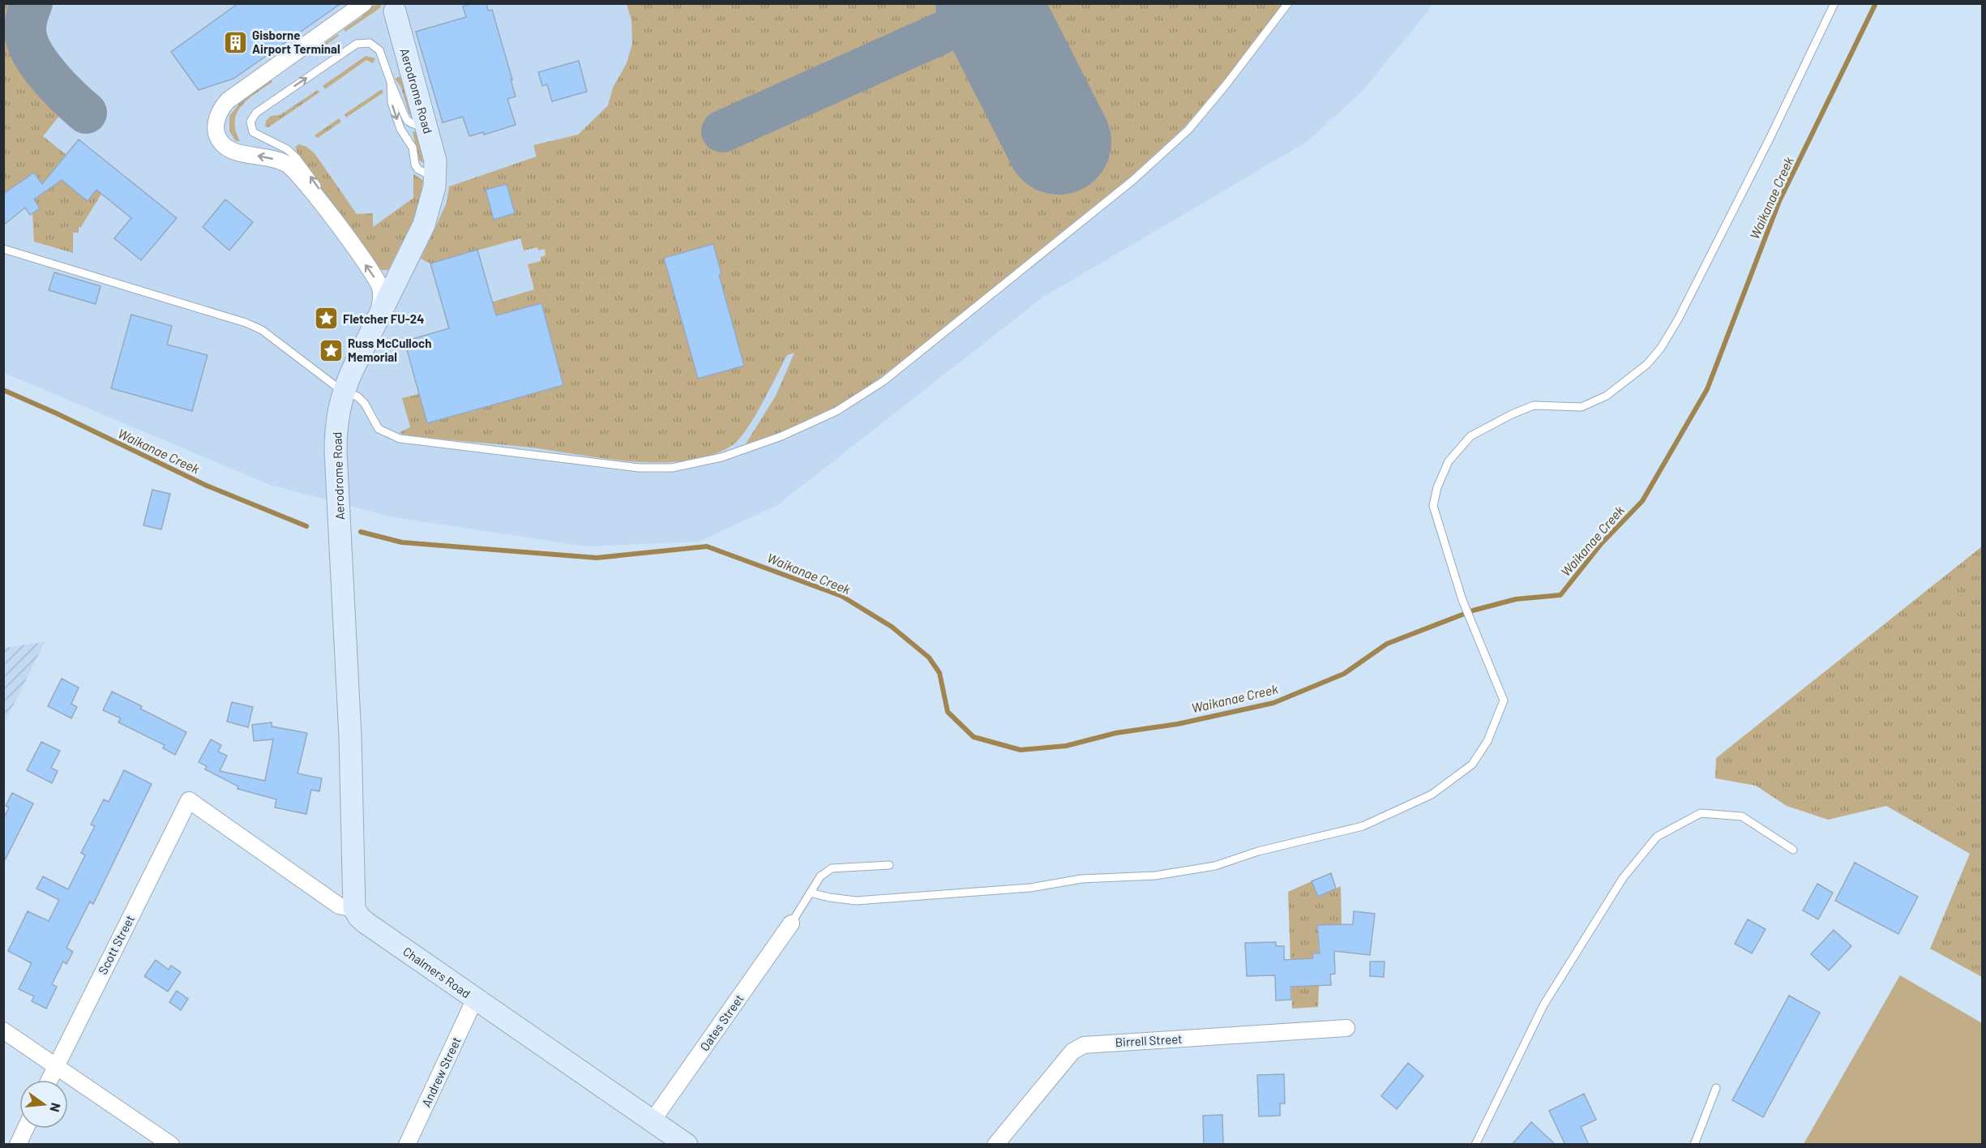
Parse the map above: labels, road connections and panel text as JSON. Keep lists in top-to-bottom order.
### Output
{
  "streets": {
    "street": [
      "Aerodrome Road",
      "Scott Street",
      "Chalmers Road",
      "Oates Street",
      "Birrell Street",
      "Andrew Street"
    ]
  },
  "crossings": [
    ["Aerodrome Road", "Chalmers Road"],
    ["Scott Street", "Chalmers Road"],
    ["Chalmers Road", "Oates Street"],
    ["Chalmers Road", "Andrew Street"]
  ],
  "water": ["Waikanae Creek"],
  "places": {
    "building": ["Gisborne Airport Terminal"],
    "place": ["Fletcher FU-24", "Russ McCulloch Memorial"]
  },
  "north": "right"
}
